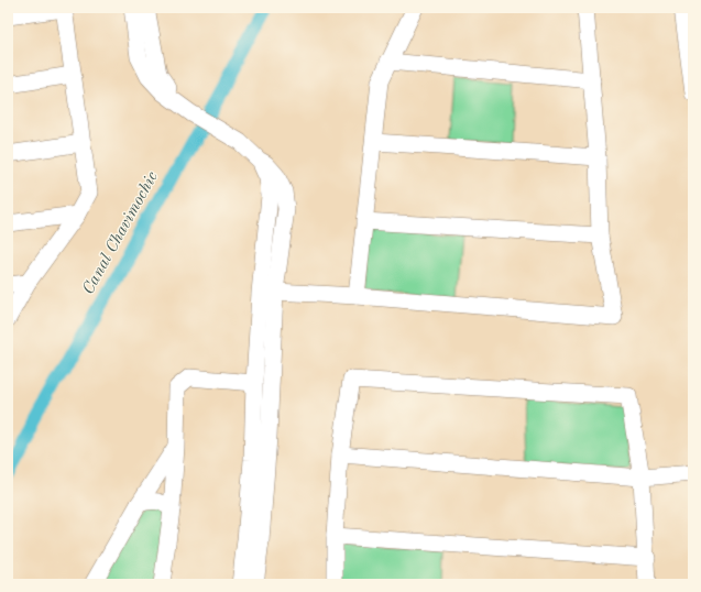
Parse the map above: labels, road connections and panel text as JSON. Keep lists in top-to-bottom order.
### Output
{
  "water": ["Canal Chavimochic"]
}
